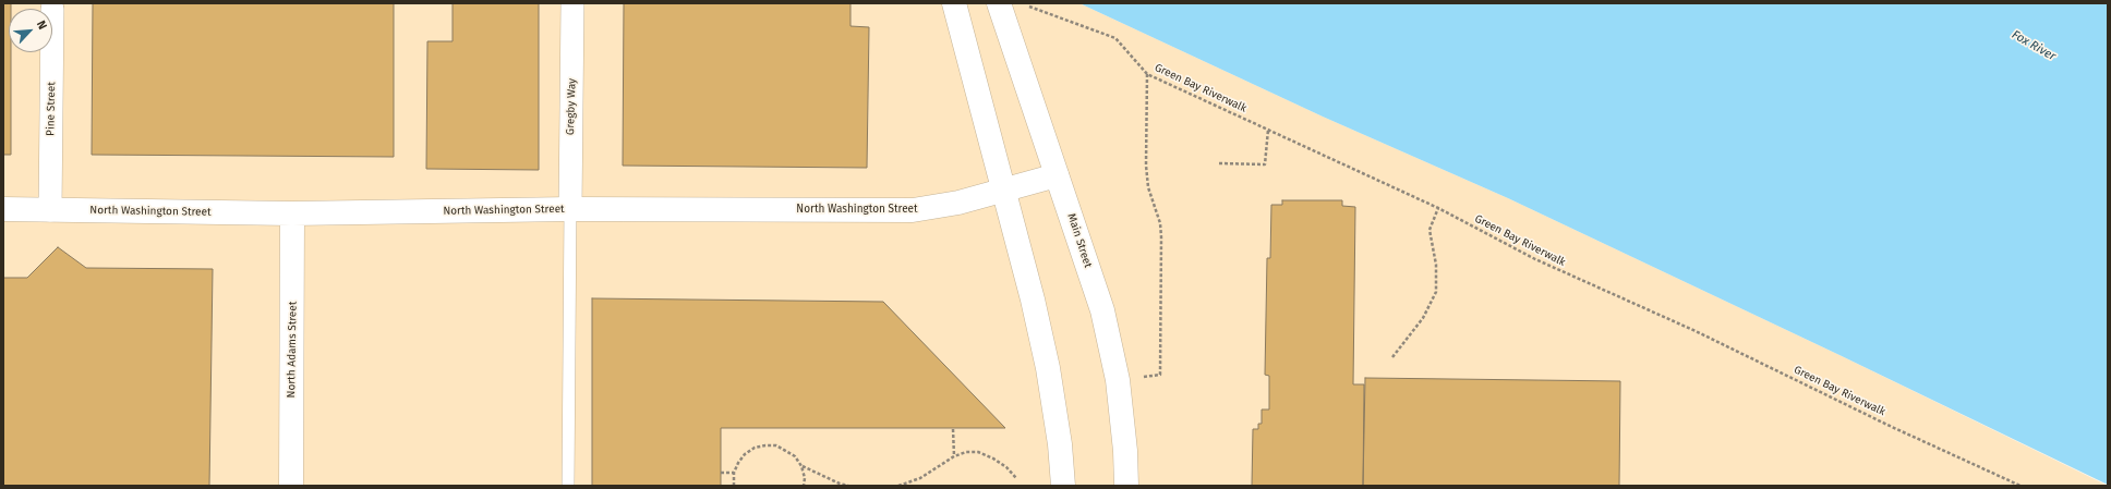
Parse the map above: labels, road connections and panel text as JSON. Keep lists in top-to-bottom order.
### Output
{
  "streets": {
    "street": [
      "Gregby Way",
      "Pine Street",
      "North Washington Street",
      "Main Street",
      "North Adams Street"
    ],
    "path": ["Green Bay Riverwalk"]
  },
  "crossings": [
    ["Gregby Way", "North Washington Street"],
    ["Pine Street", "North Washington Street"],
    ["North Washington Street", "Main Street"],
    ["North Washington Street", "North Adams Street"]
  ],
  "water": ["Fox River"],
  "north": "top right"
}
